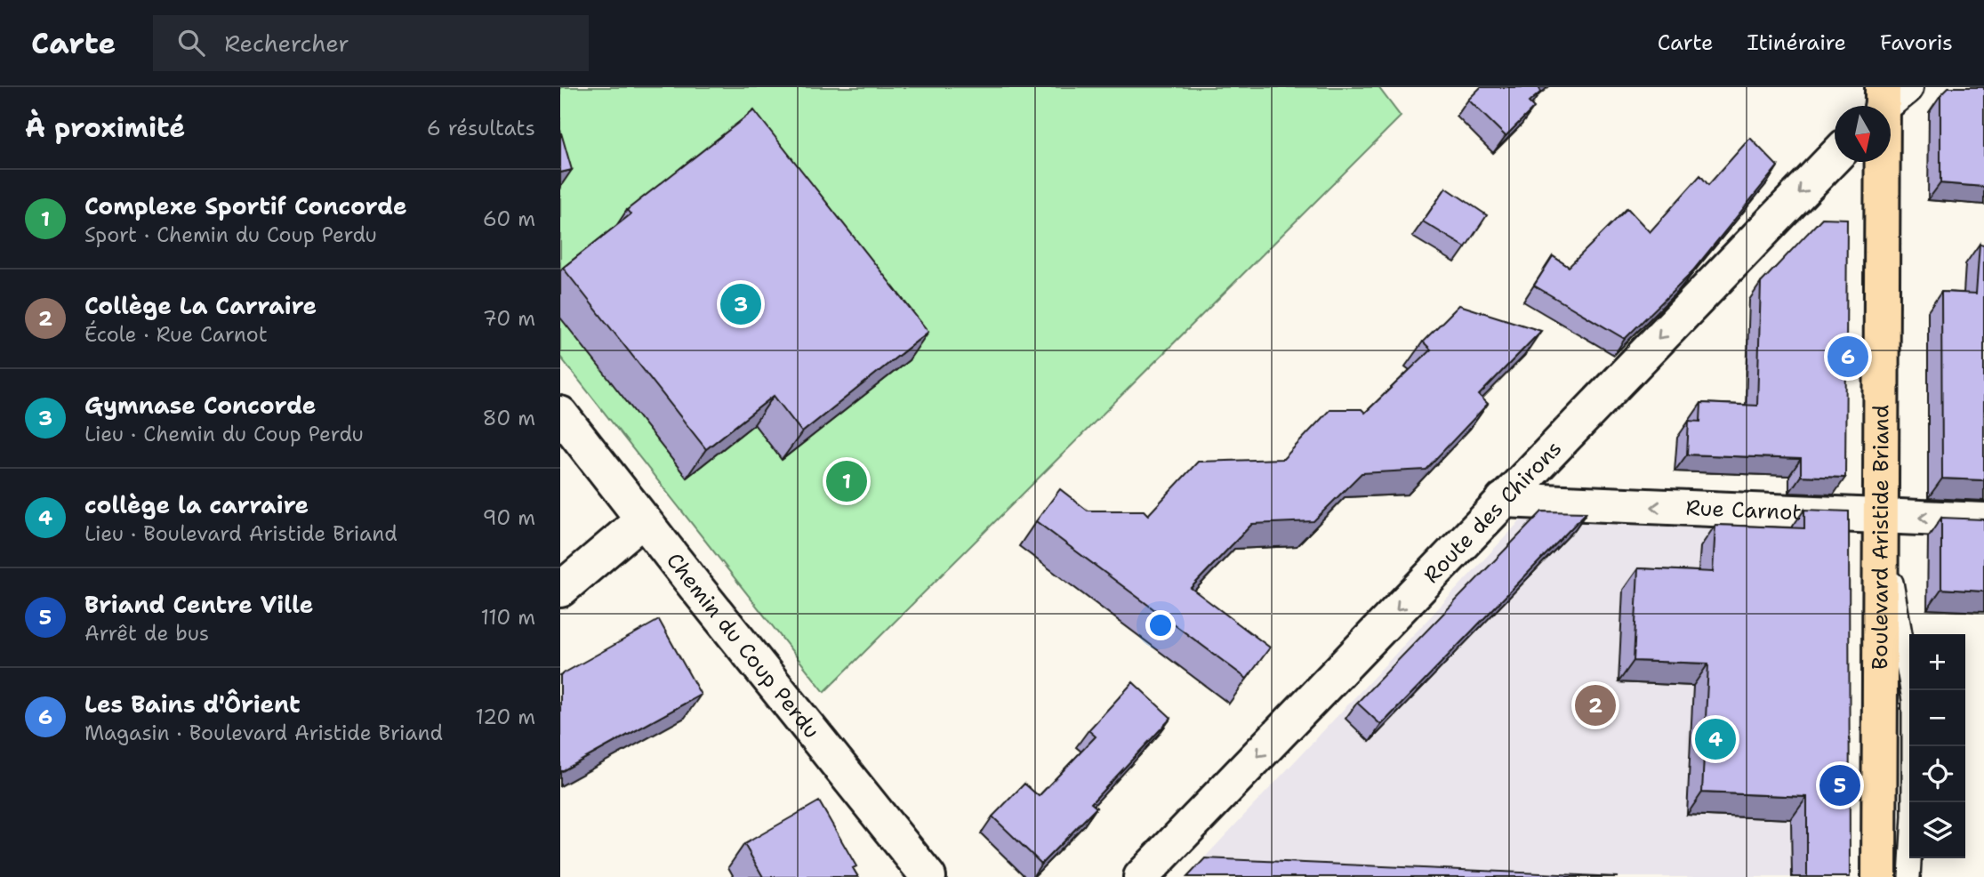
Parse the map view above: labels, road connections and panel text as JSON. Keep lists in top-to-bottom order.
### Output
{
  "streets": {
    "main road": ["Boulevard Aristide Briand"],
    "street": ["Rue Carnot", "Route des Chirons", "Chemin du Coup Perdu"]
  },
  "crossings": [
    ["Rue Carnot", "Route des Chirons"],
    ["Rue Carnot", "Boulevard Aristide Briand"]
  ],
  "one_way": ["Rue Carnot", "Route des Chirons"],
  "north": "bottom",
  "page": {
    "header": "Carte",
    "search": "Rechercher",
    "nav": ["Carte", "Itinéraire", "Favoris"],
    "heading": ["À proximité", "6 résultats"],
    "list": [
      {
        "mark": "1",
        "name": "Complexe Sportif Concorde",
        "note": "Sport · Chemin du Coup Perdu",
        "value": "60 m"
      },
      {
        "mark": "2",
        "name": "Collège La Carraire",
        "note": "École · Rue Carnot",
        "value": "70 m"
      },
      {
        "mark": "3",
        "name": "Gymnase Concorde",
        "note": "Lieu · Chemin du Coup Perdu",
        "value": "80 m"
      },
      {
        "mark": "4",
        "name": "collège la carraire",
        "note": "Lieu · Boulevard Aristide Briand",
        "value": "90 m"
      },
      {
        "mark": "5",
        "name": "Briand Centre Ville",
        "note": "Arrêt de bus",
        "value": "110 m"
      },
      {
        "mark": "6",
        "name": "Les Bains d'Ôrient",
        "note": "Magasin · Boulevard Aristide Briand",
        "value": "120 m"
      }
    ],
    "pins": [
      "3",
      "6",
      "1",
      "2",
      "4",
      "5"
    ],
    "map_buttons": ["+", "−"]
  }
}
